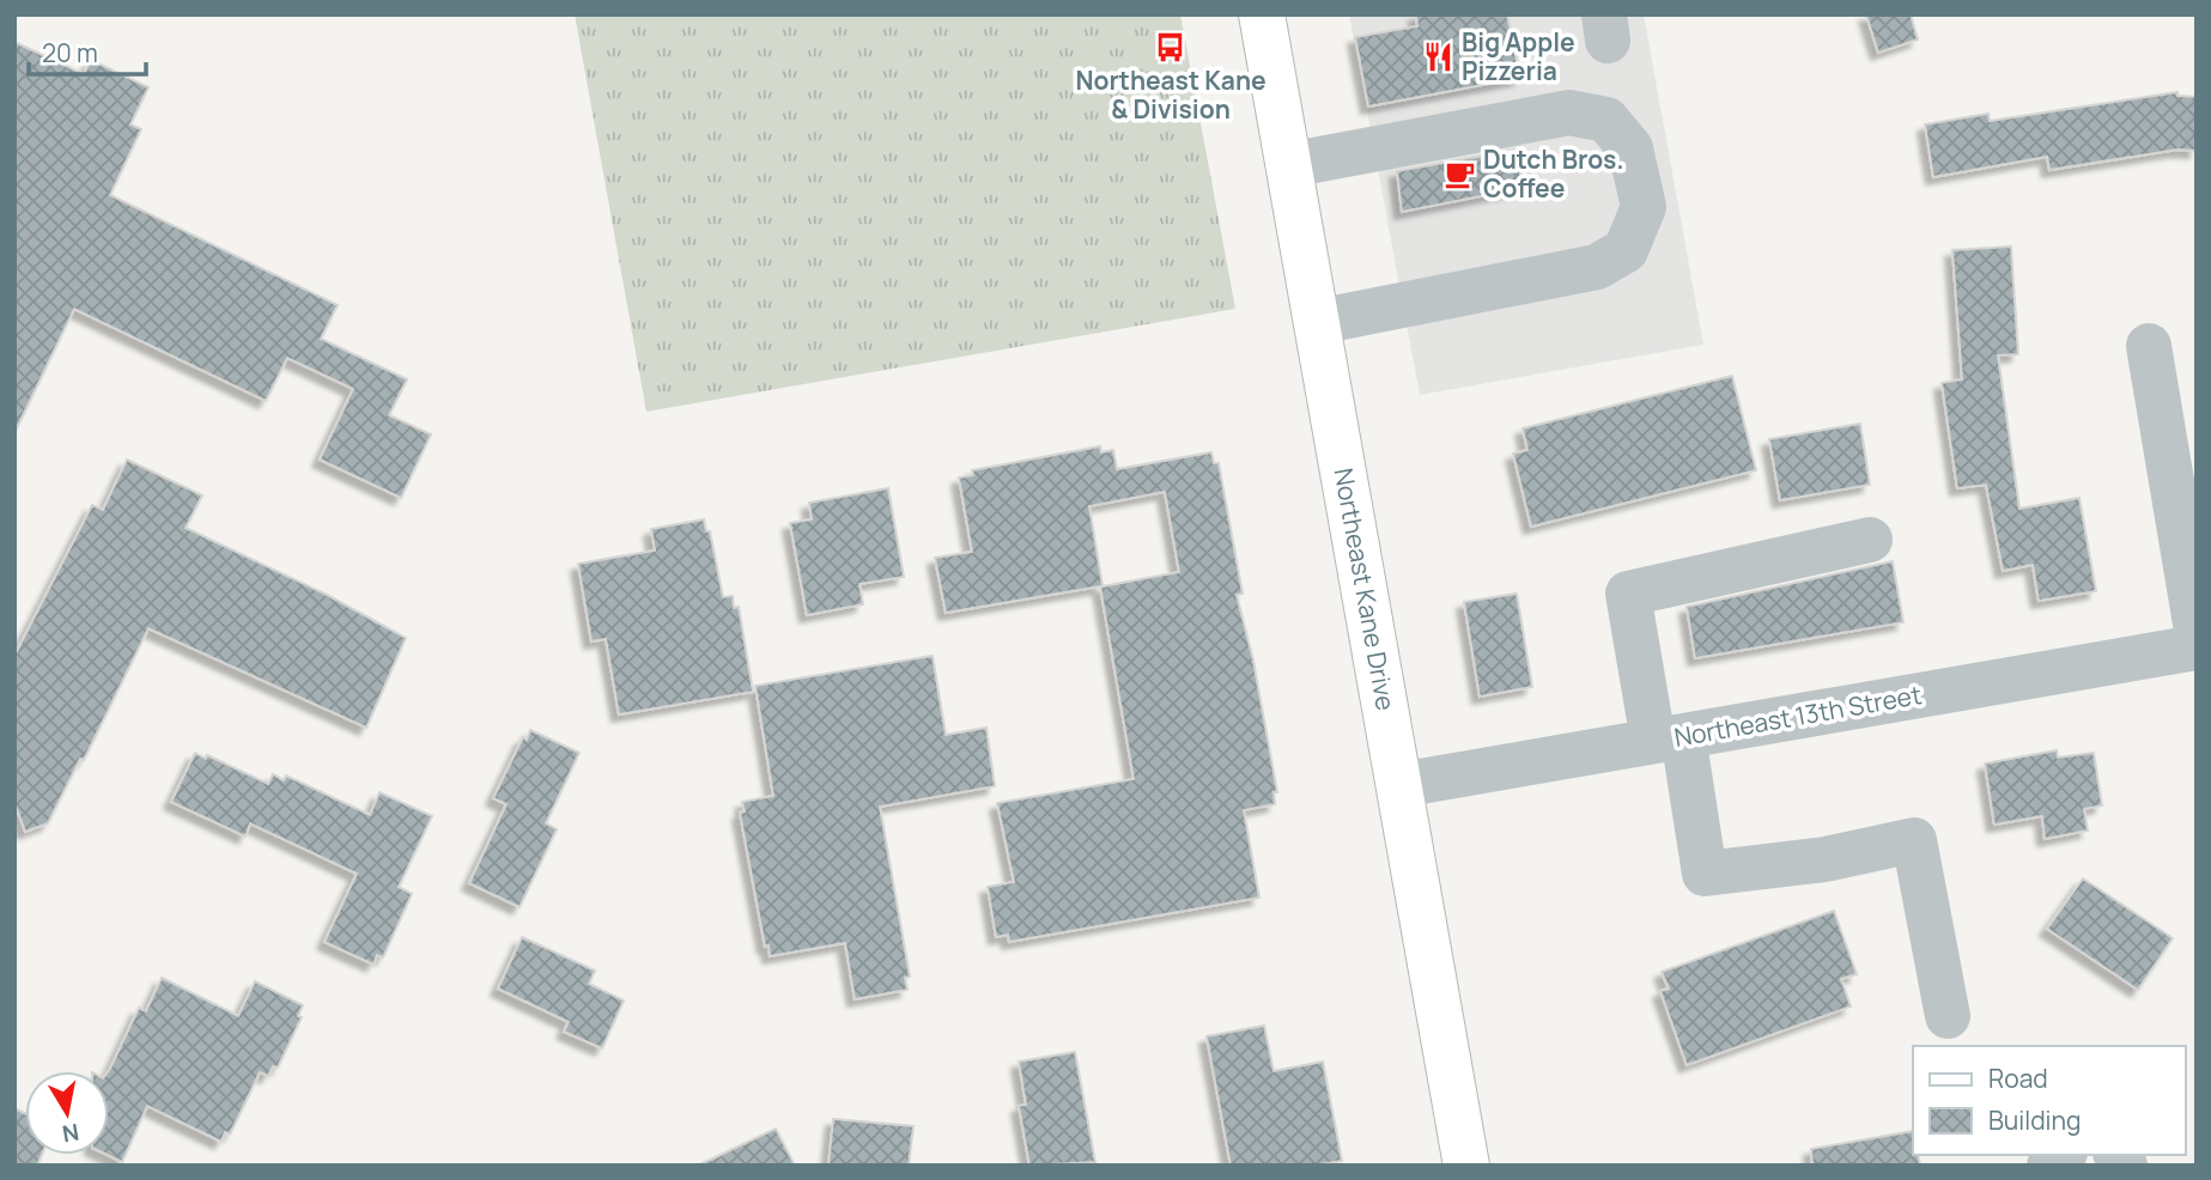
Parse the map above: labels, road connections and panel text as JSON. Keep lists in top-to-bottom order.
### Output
{
  "streets": {
    "main road": ["Northeast Kane Drive"],
    "street": ["Northeast 13th Street"]
  },
  "crossings": [
    ["Northeast Kane Drive", "Northeast 13th Street"]
  ],
  "places": {
    "bus stop": ["Northeast Kane & Division"],
    "restaurant": ["Big Apple Pizzeria"],
    "cafe": ["Dutch Bros. Coffee"]
  },
  "legend": ["Road", "Building"],
  "scale_bar": "20 m",
  "north": "bottom"
}
